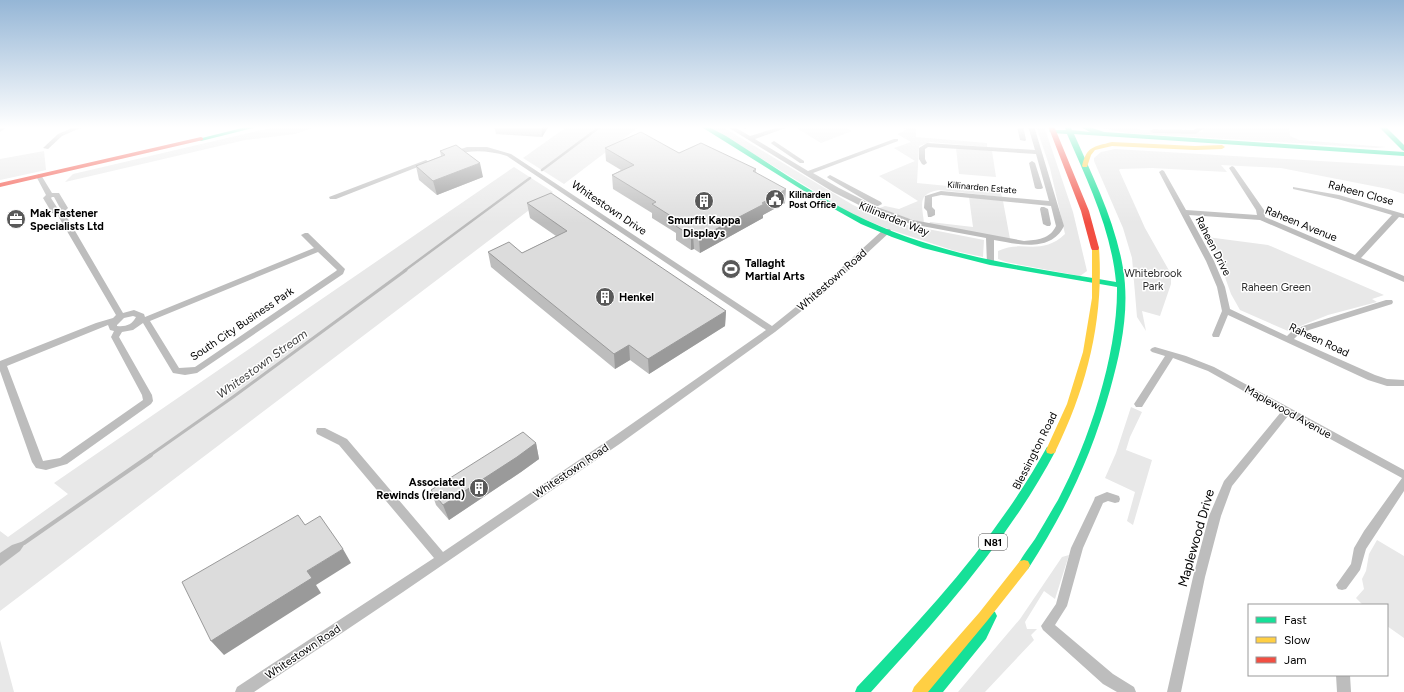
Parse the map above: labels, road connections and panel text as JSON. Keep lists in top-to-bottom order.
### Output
{
  "streets": {
    "main road": ["Killinarden Way", "Blessington Road", "N81"],
    "street": [
      "Killinarden Estate",
      "Raheen Close",
      "Whitestown Drive",
      "Raheen Avenue",
      "Raheen Drive",
      "Whitestown Road",
      "South City Business Park",
      "Raheen Road",
      "Maplewood Avenue",
      "Maplewood Drive"
    ]
  },
  "crossings": [
    ["Raheen Close", "Raheen Avenue"],
    ["Whitestown Drive", "Whitestown Road"],
    ["Killinarden Way", "Whitestown Road"],
    ["Killinarden Way", "Blessington Road"],
    ["Raheen Avenue", "Raheen Drive"],
    ["Raheen Drive", "Raheen Road"],
    ["Maplewood Avenue", "Maplewood Drive"]
  ],
  "water": ["Whitestown Stream"],
  "parks": ["Whitebrook Park", "Raheen Green"],
  "places": {
    "public building": ["Kilinarden Post Office"],
    "building": ["Smurfit Kappa Displays", "Henkel", "Associated Rewinds (Ireland)"],
    "office": ["Mak Fastener Specialists Ltd"],
    "sports": ["Tallaght Martial Arts"]
  },
  "legend": ["Fast", "Slow", "Jam"]
}
